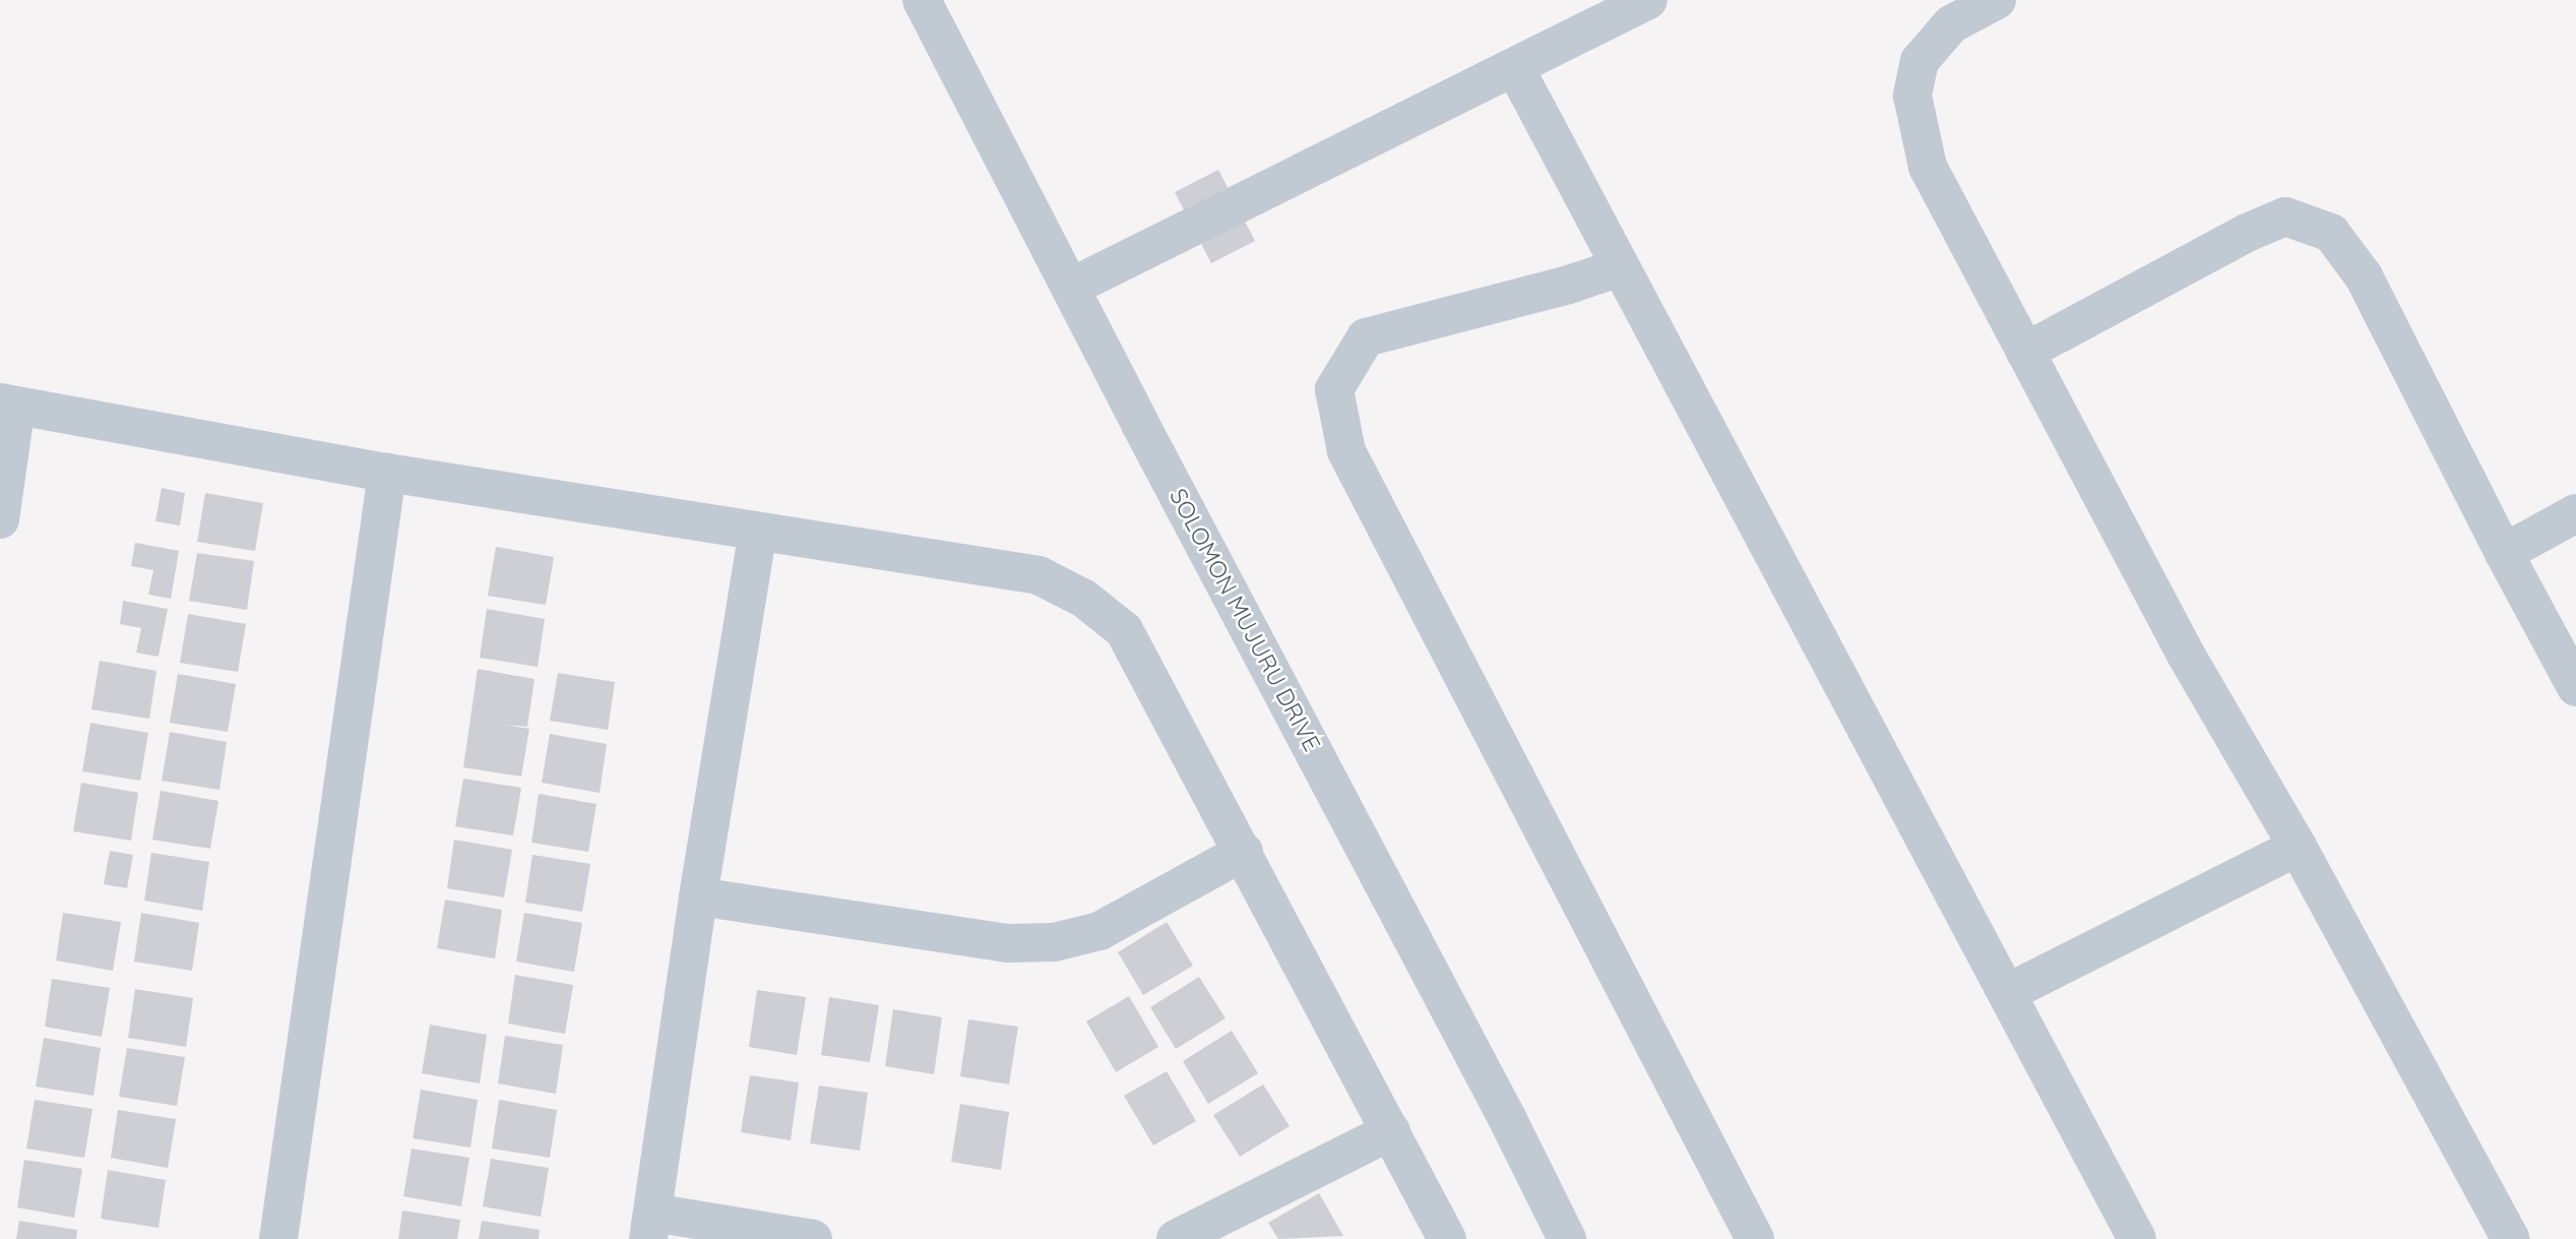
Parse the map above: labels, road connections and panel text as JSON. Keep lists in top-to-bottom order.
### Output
{
  "streets": {
    "street": ["SOLOMON MUJURU DRIVE"]
  }
}
